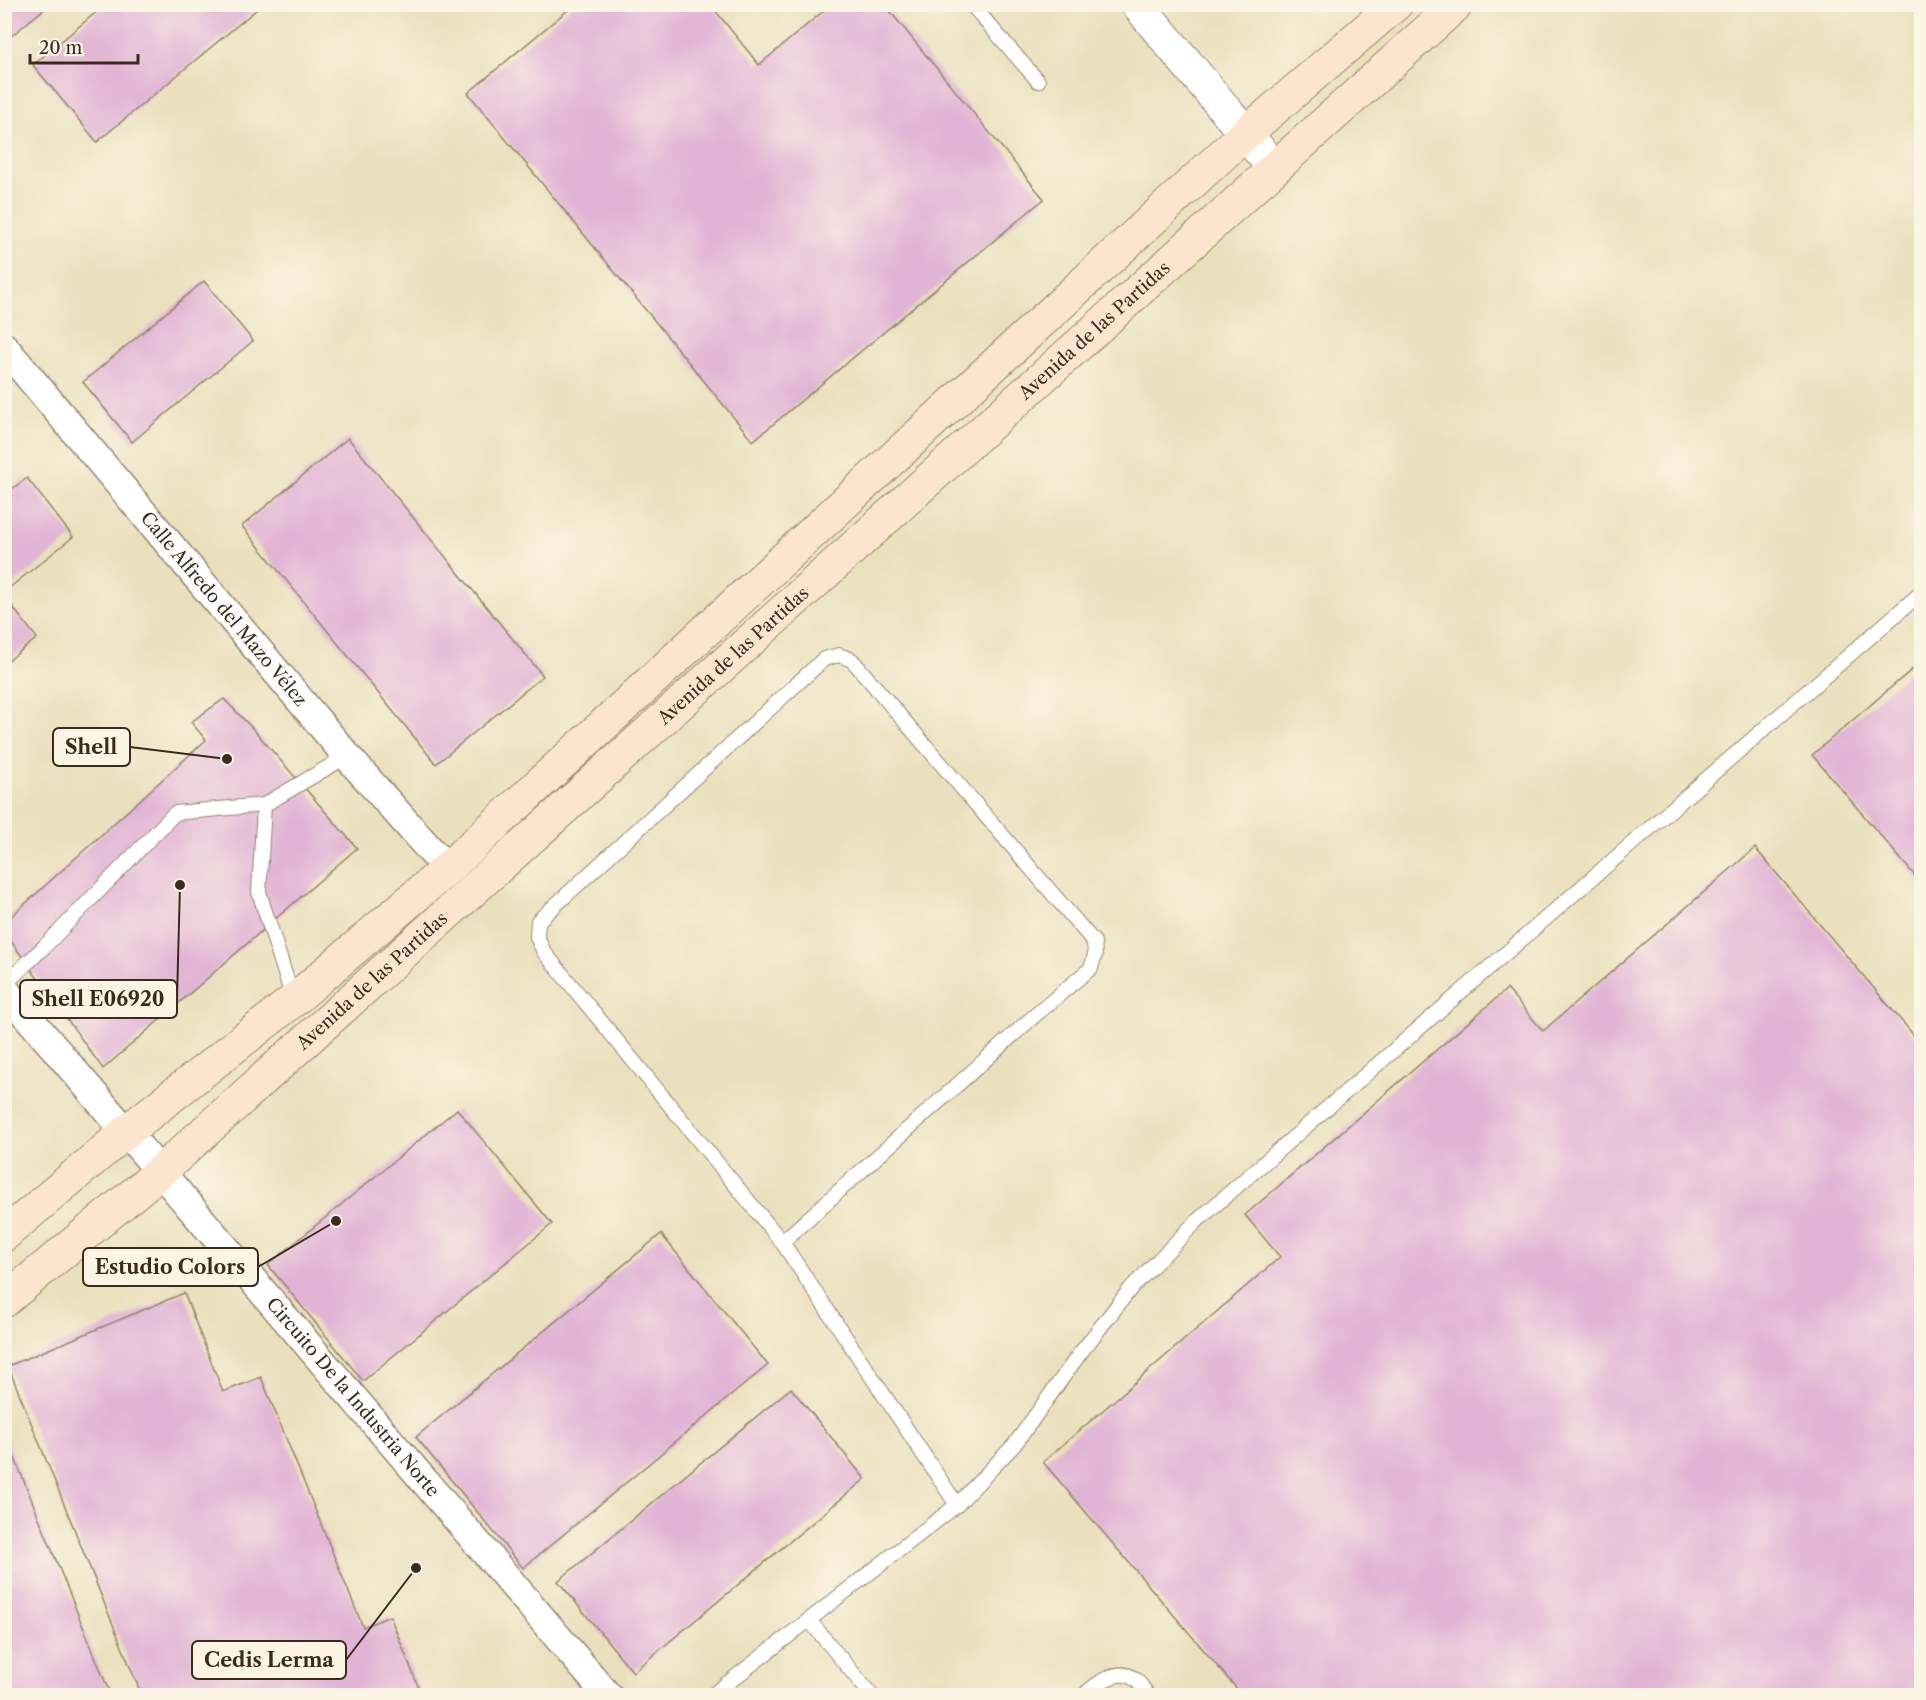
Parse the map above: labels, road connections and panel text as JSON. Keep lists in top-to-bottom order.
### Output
{
  "streets": {
    "main road": ["Avenida de las Partidas"],
    "street": ["Calle Alfredo del Mazo Vélez", "Circuito De la Industria Norte"]
  },
  "crossings": [
    ["Avenida de las Partidas", "Calle Alfredo del Mazo Vélez"],
    ["Avenida de las Partidas", "Circuito De la Industria Norte"]
  ],
  "places": [
    "Shell",
    "Shell E06920",
    "Estudio Colors",
    "Cedis Lerma"
  ],
  "scale_bar": "20 m"
}
